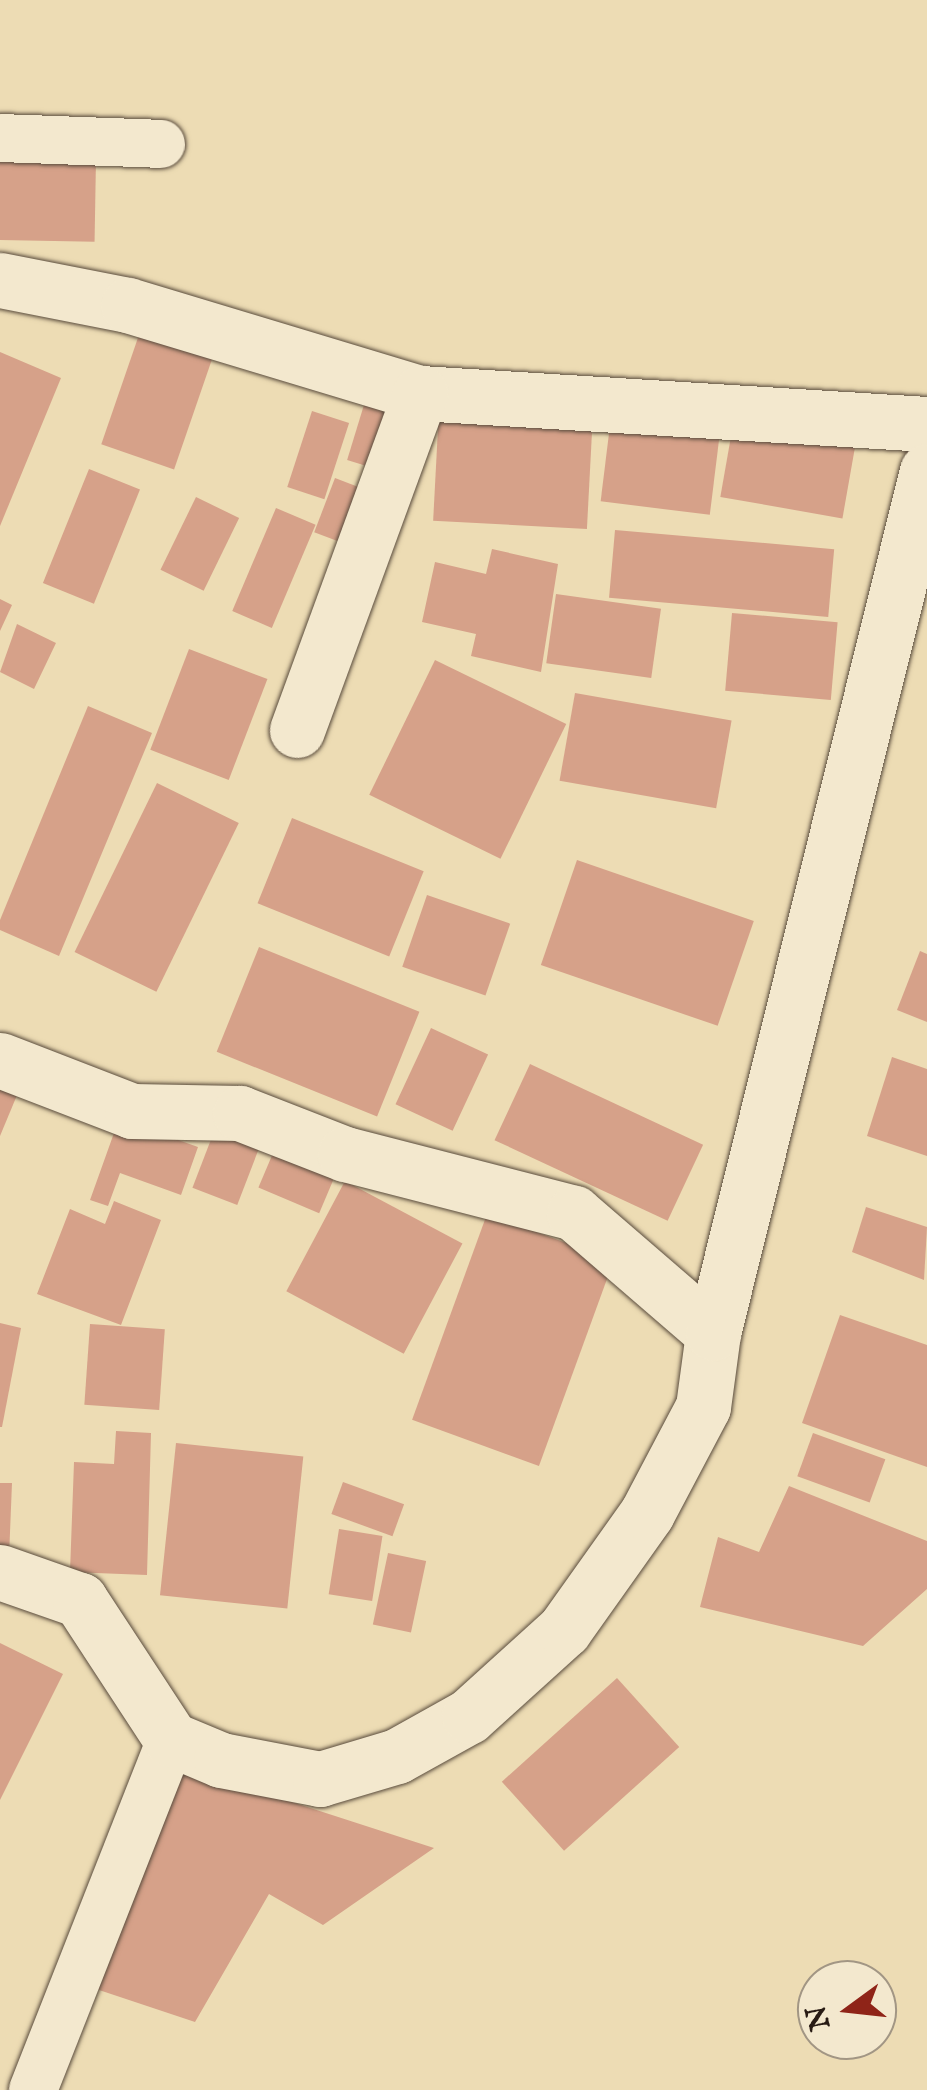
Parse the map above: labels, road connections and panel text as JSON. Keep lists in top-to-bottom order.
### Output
{
  "north": "left"
}
